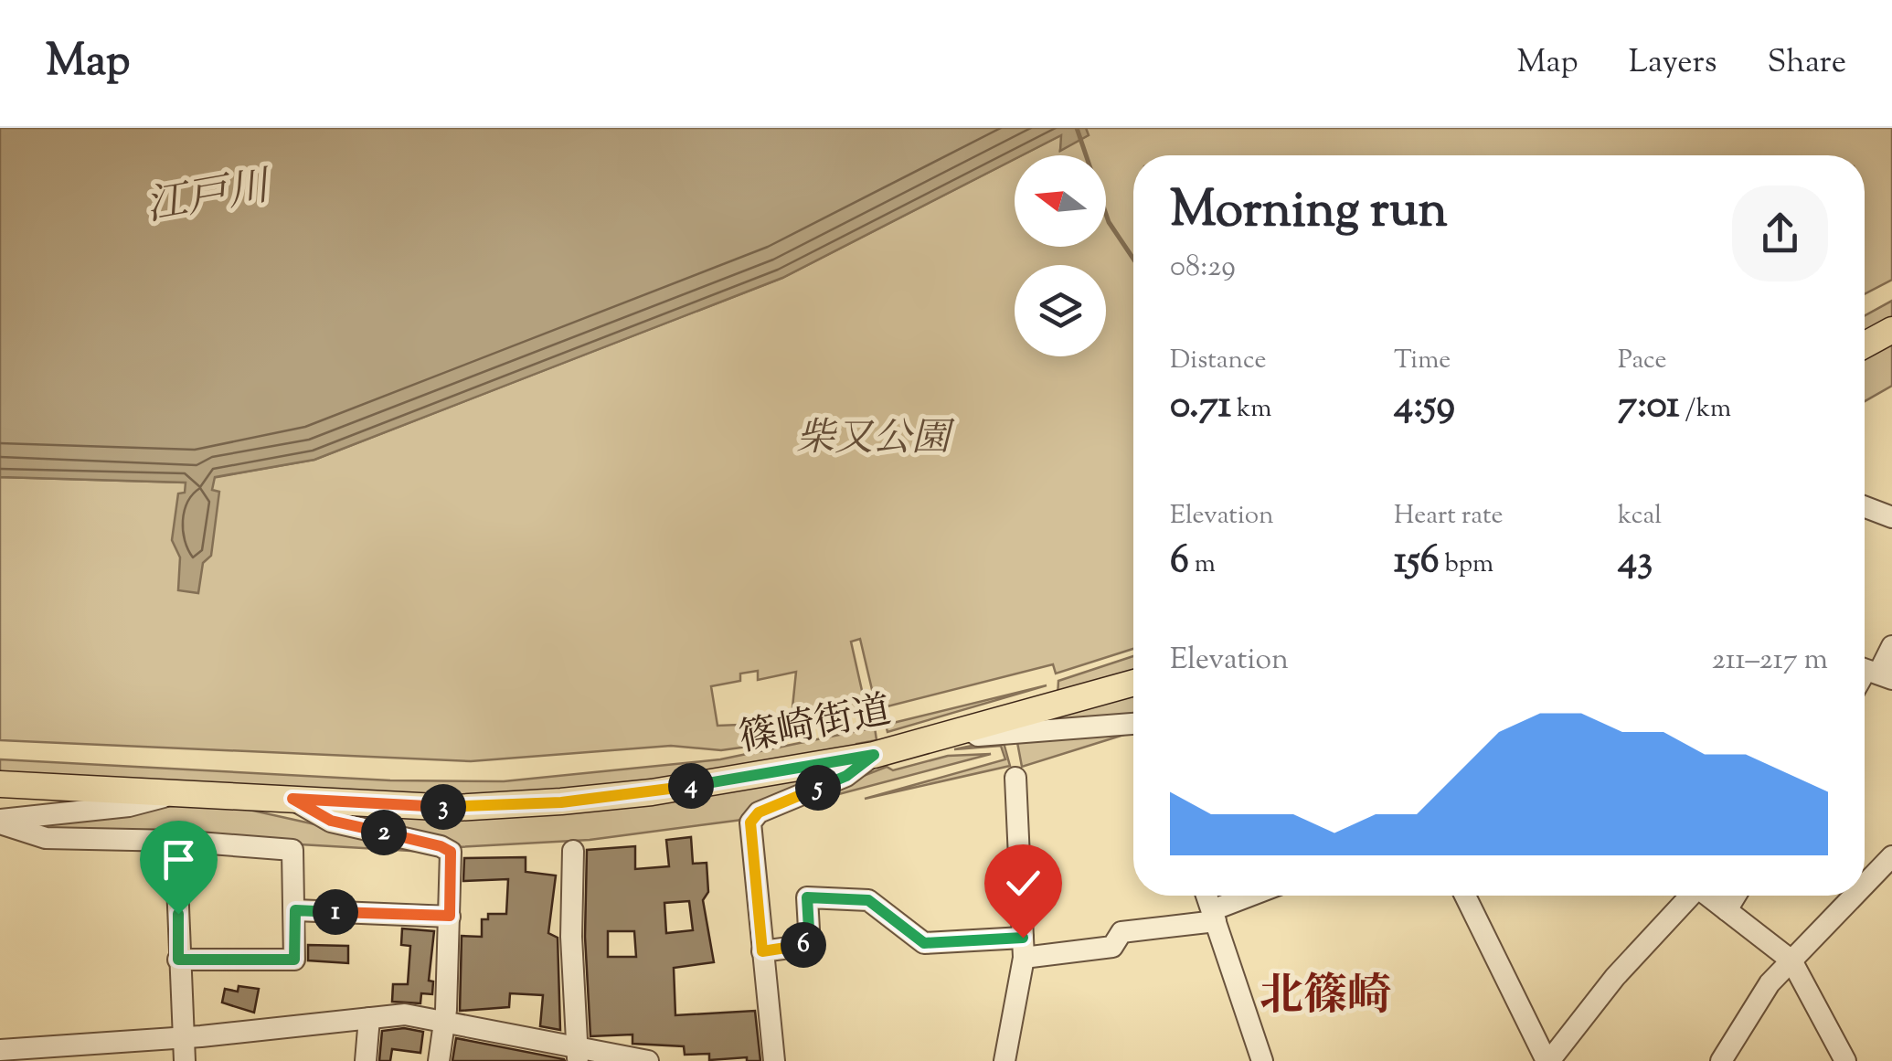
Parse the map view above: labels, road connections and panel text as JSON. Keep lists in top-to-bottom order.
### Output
{
  "streets": {
    "main road": ["篠崎街道"]
  },
  "districts": ["北篠崎"],
  "water": ["江戸川"],
  "parks": ["柴又公園"],
  "north": "left",
  "page": {
    "header": "Map",
    "nav": ["Map", "Layers", "Share"],
    "heading": ["Morning run", "08:29"],
    "stats": [
      ["Distance", "0.71 km"],
      ["Time", "4:59"],
      ["Pace", "7:01 /km"],
      ["Elevation", "6 m"],
      ["Heart rate", "156 bpm"],
      ["kcal", "43"]
    ],
    "chart": ["Elevation", "211–217 m"],
    "pins": [
      "4",
      "5",
      "3",
      "2",
      "1",
      "6"
    ]
  }
}
